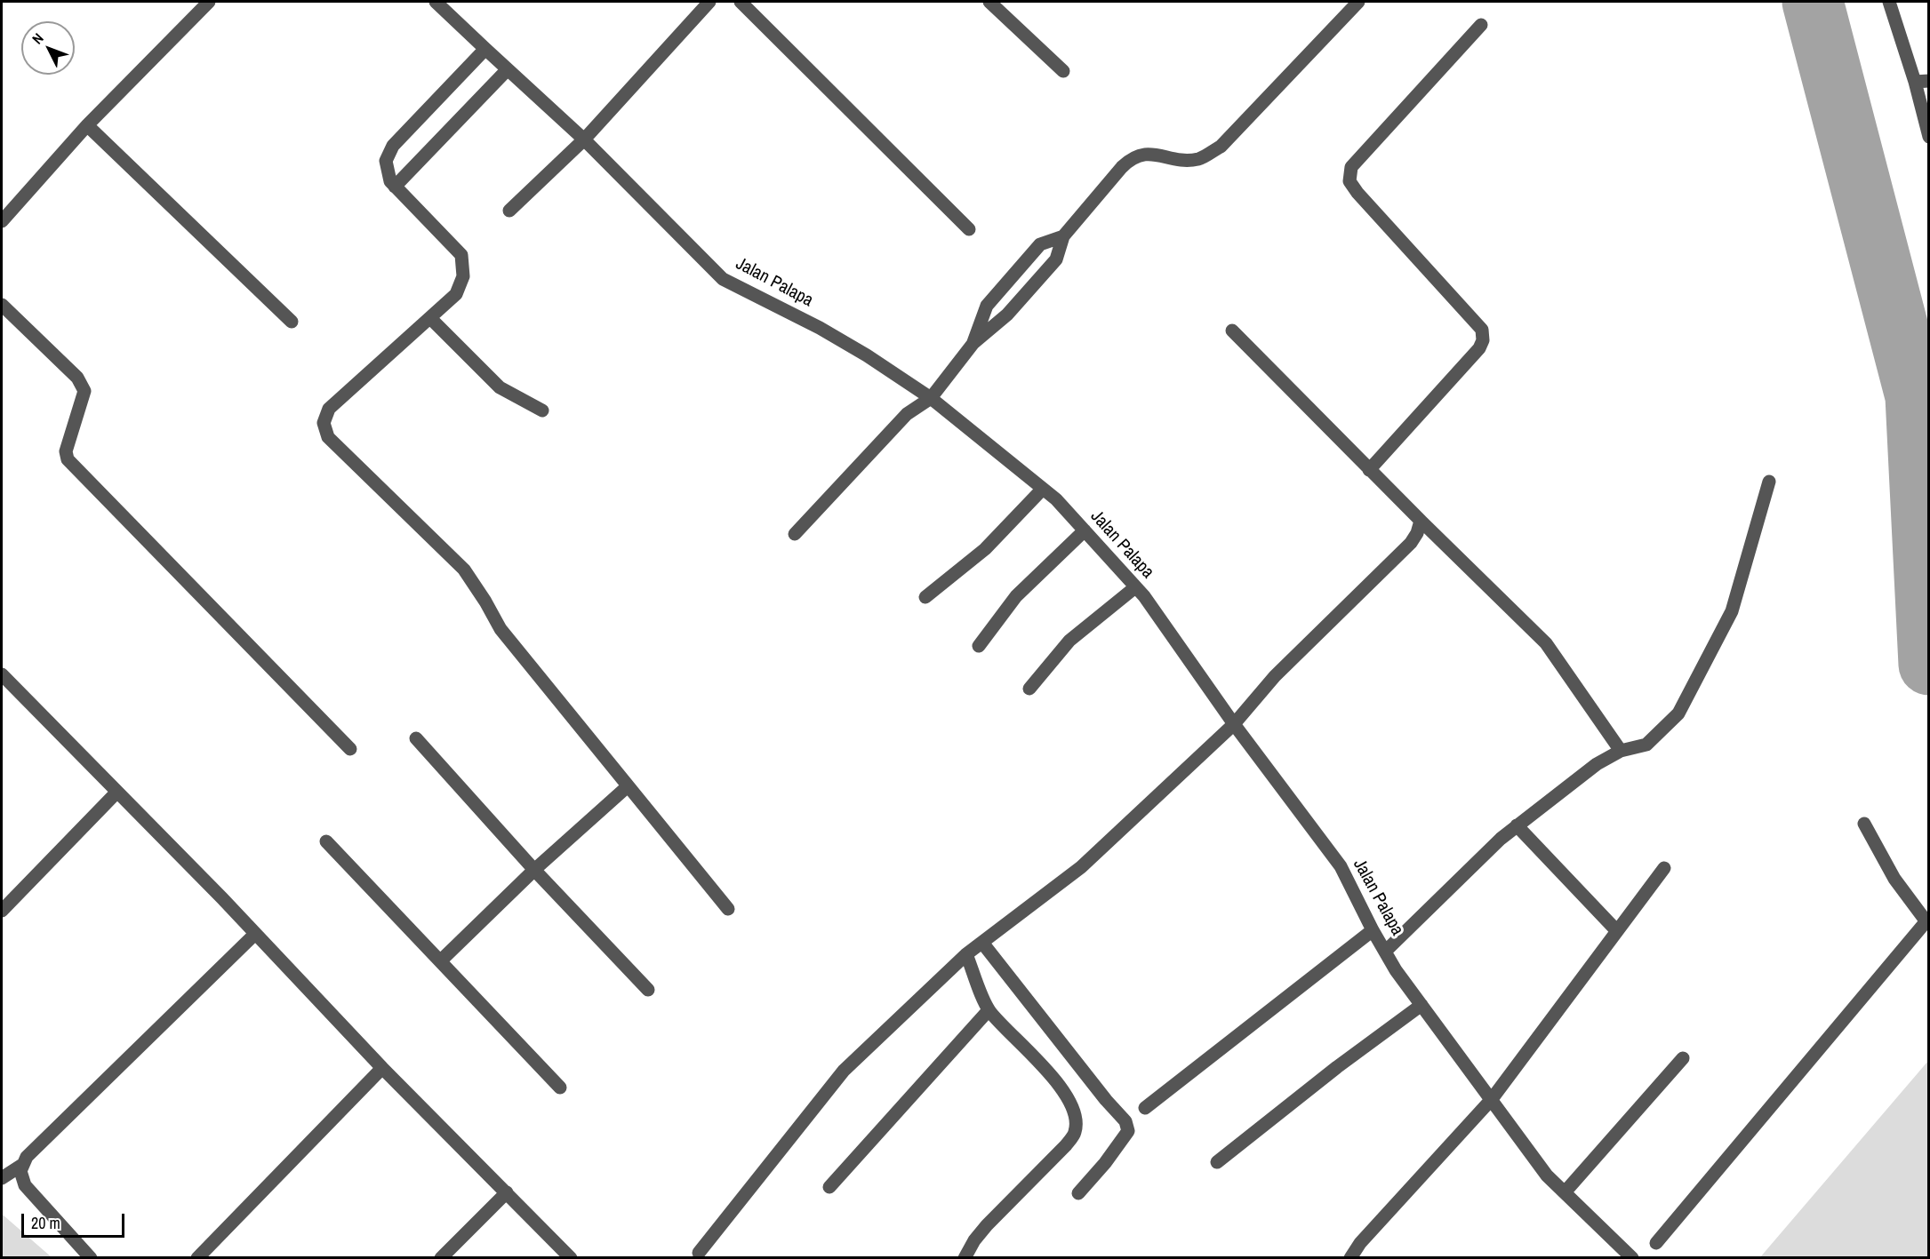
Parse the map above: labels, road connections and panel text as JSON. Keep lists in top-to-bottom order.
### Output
{
  "streets": {
    "street": ["Jalan Palapa"]
  },
  "scale_bar": "20 m",
  "north": "top left"
}
